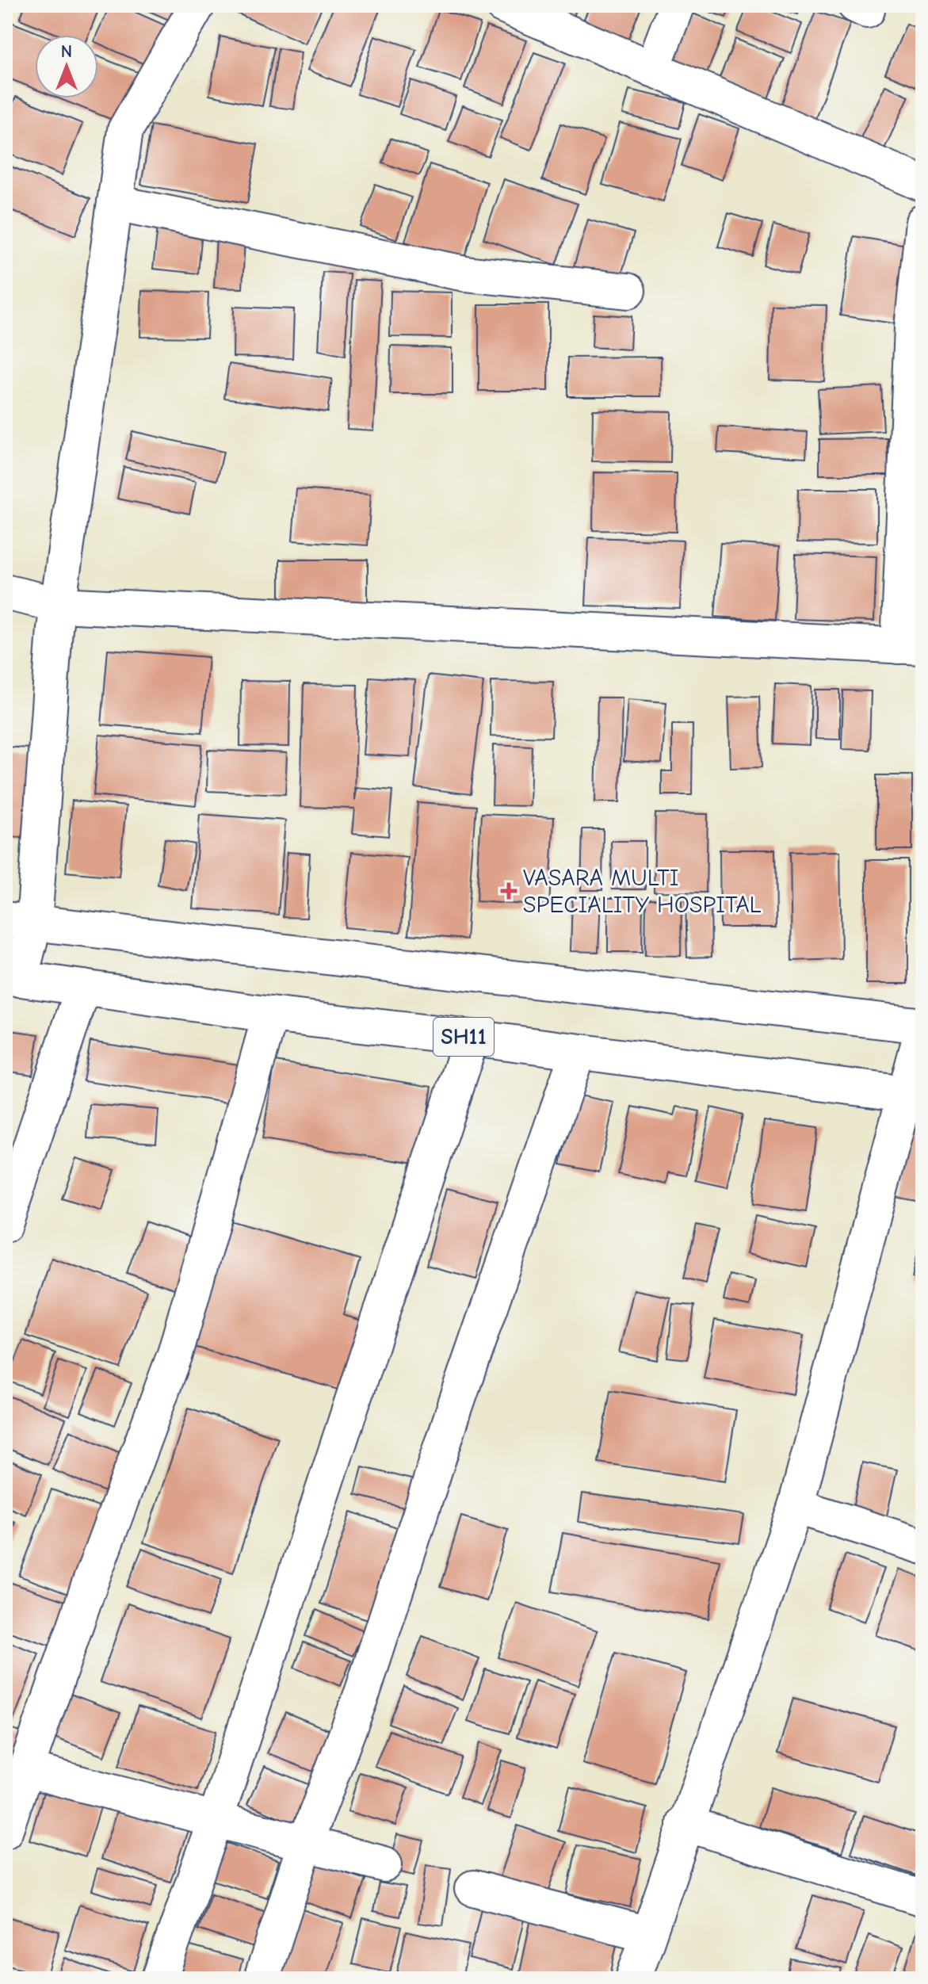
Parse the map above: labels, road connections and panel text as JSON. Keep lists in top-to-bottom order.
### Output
{
  "streets": {
    "street": ["SH11"]
  },
  "places": {
    "health": ["VASARA MULTI SPECIALITY HOSPITAL"]
  },
  "north": "top"
}
